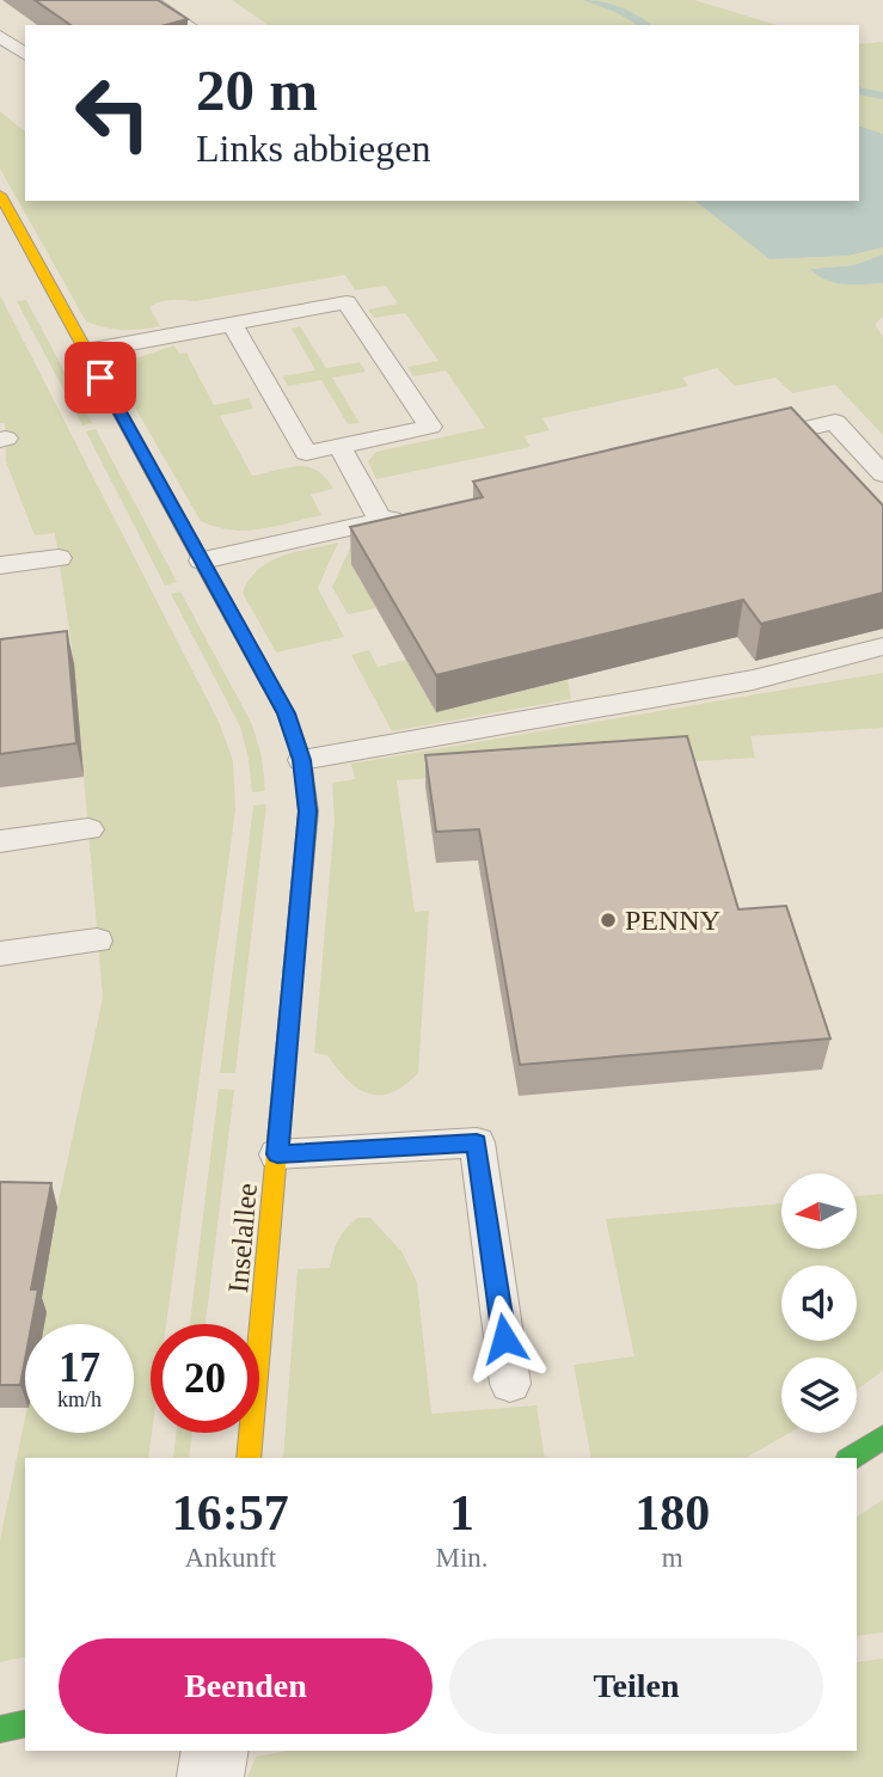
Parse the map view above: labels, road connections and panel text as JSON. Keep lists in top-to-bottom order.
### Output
{
  "streets": {
    "street": ["Inselallee"]
  },
  "places": ["PENNY"],
  "north": "left",
  "page": {
    "turn": ["20 m", "Links abbiegen"],
    "speed": "17 km/h",
    "limit": "20",
    "eta": [
      "16:57",
      "Ankunft",
      "1",
      "Min.",
      "180",
      "m"
    ],
    "buttons": ["Beenden", "Teilen"]
  }
}
